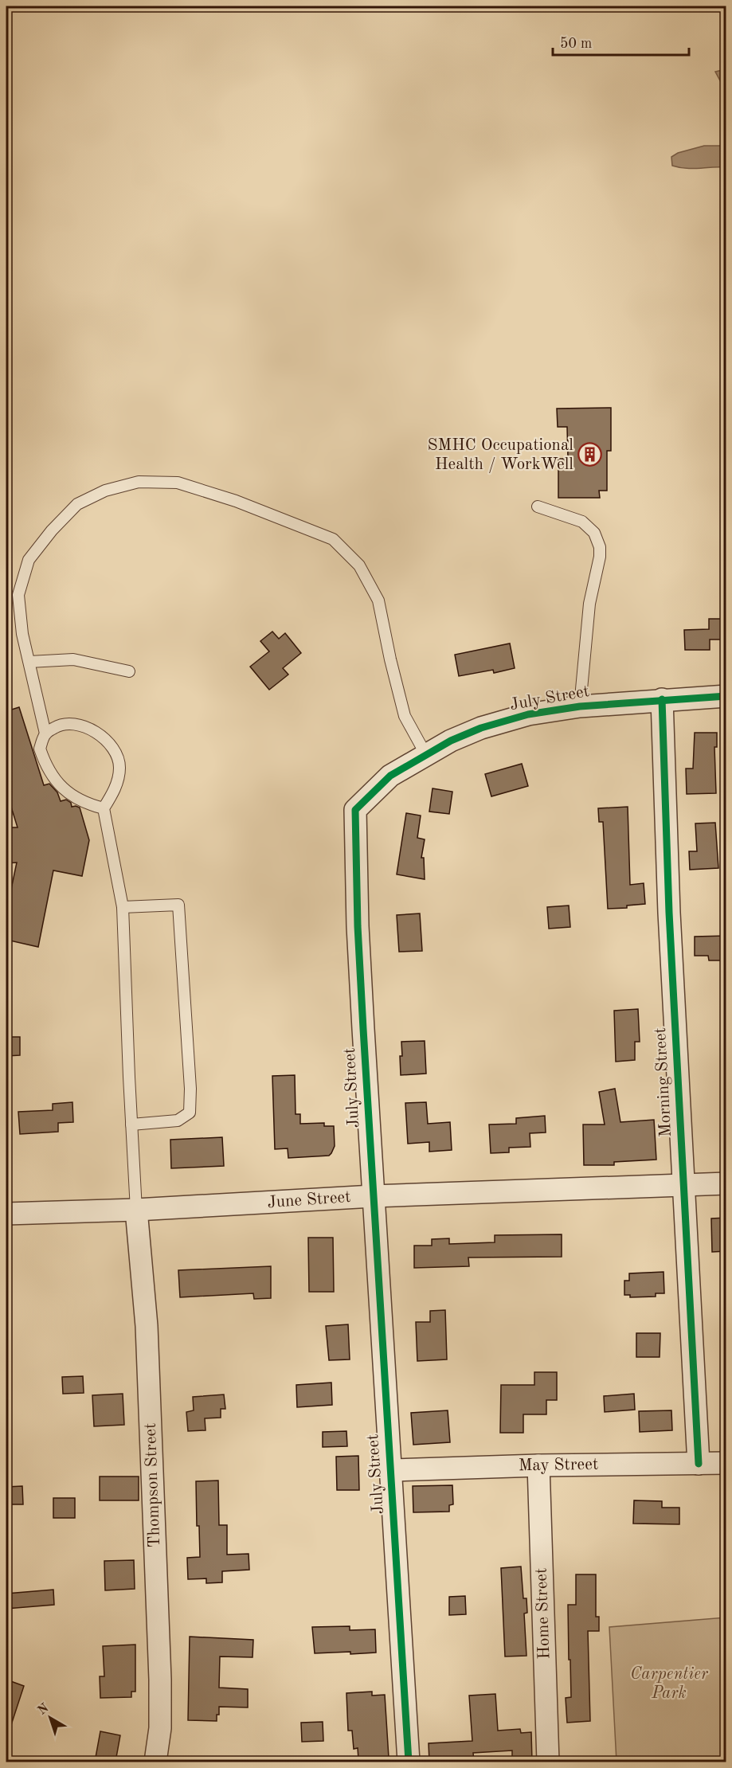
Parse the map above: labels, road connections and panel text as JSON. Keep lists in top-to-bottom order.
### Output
{
  "streets": {
    "street": [
      "July Street",
      "Morning Street",
      "June Street",
      "May Street",
      "Thompson Street",
      "Home Street"
    ]
  },
  "crossings": [
    ["July Street", "Morning Street"],
    ["July Street", "June Street"],
    ["July Street", "May Street"],
    ["Morning Street", "June Street"],
    ["Morning Street", "May Street"],
    ["June Street", "Thompson Street"],
    ["May Street", "Home Street"]
  ],
  "parks": ["Carpentier Park"],
  "places": {
    "building": ["SMHC Occupational Health / WorkWell"]
  },
  "scale_bar": "50 m",
  "north": "top left"
}
